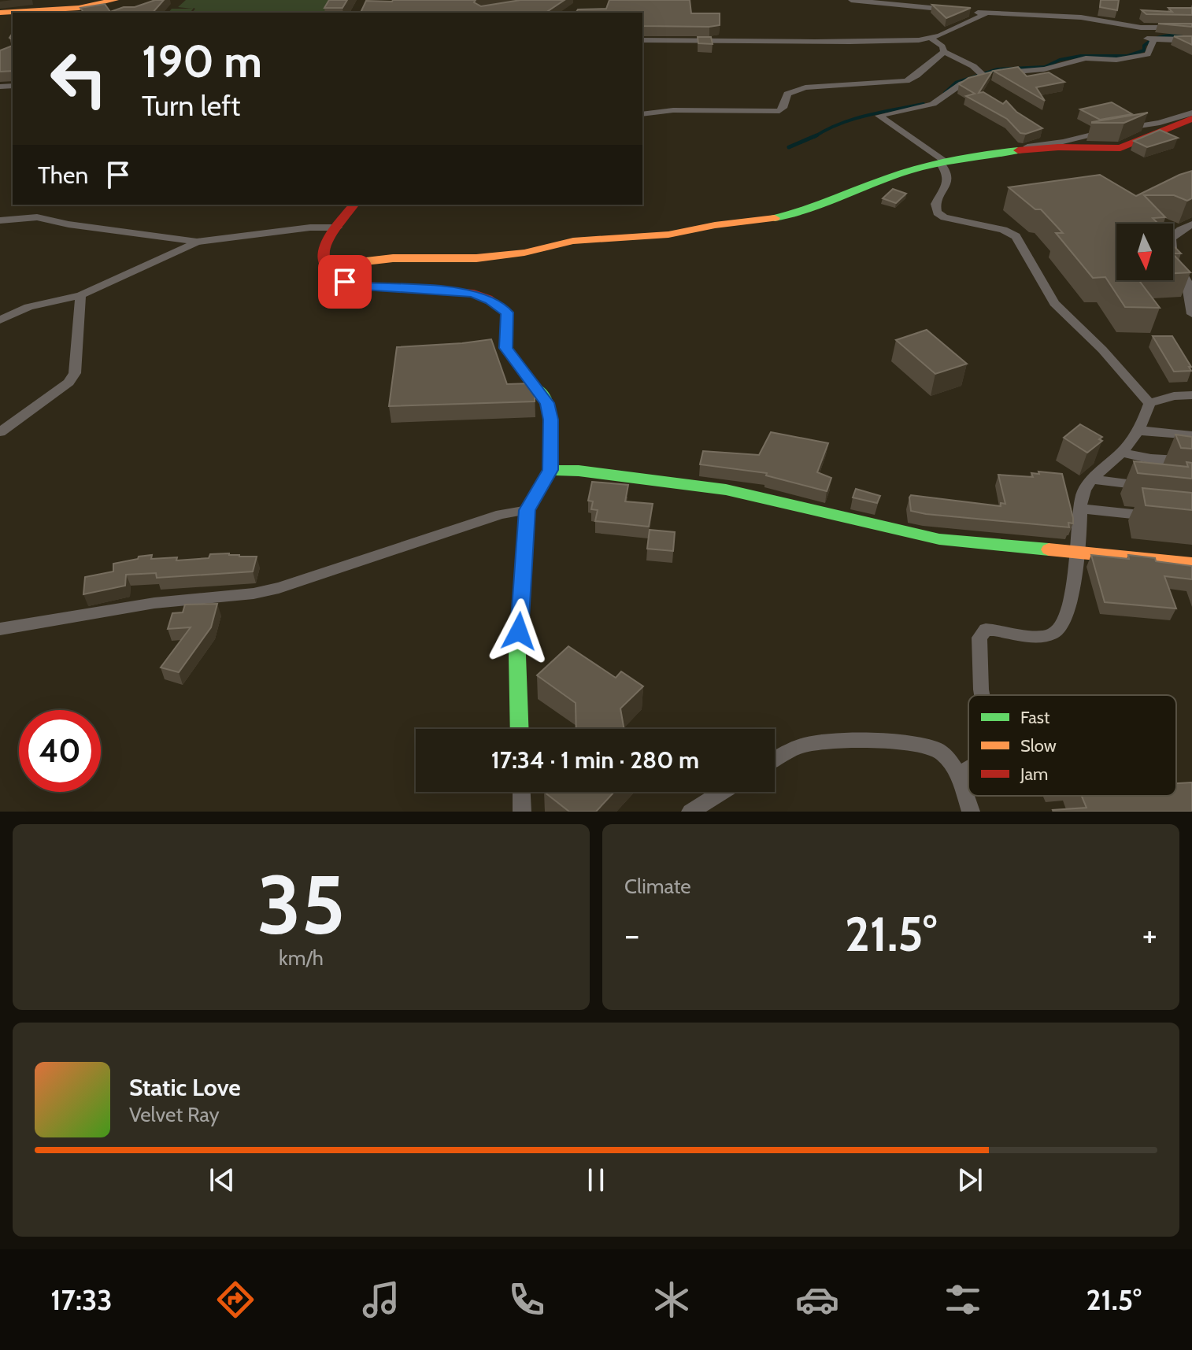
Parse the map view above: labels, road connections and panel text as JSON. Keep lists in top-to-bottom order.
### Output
{
  "legend": ["Fast", "Slow", "Jam"],
  "north": "bottom",
  "page": {
    "turn": ["190 m", "Turn left"],
    "then": "Then",
    "limit": "40",
    "trip": "17:34 · 1 min · 280 m",
    "tile": [
      ["35", "km/h"],
      "Climate"
    ],
    "heat": ["−", "21.5°", "+"],
    "song": ["Static Love", "Velvet Ray"],
    "tabs": ["17:33", "21.5°"]
  }
}
